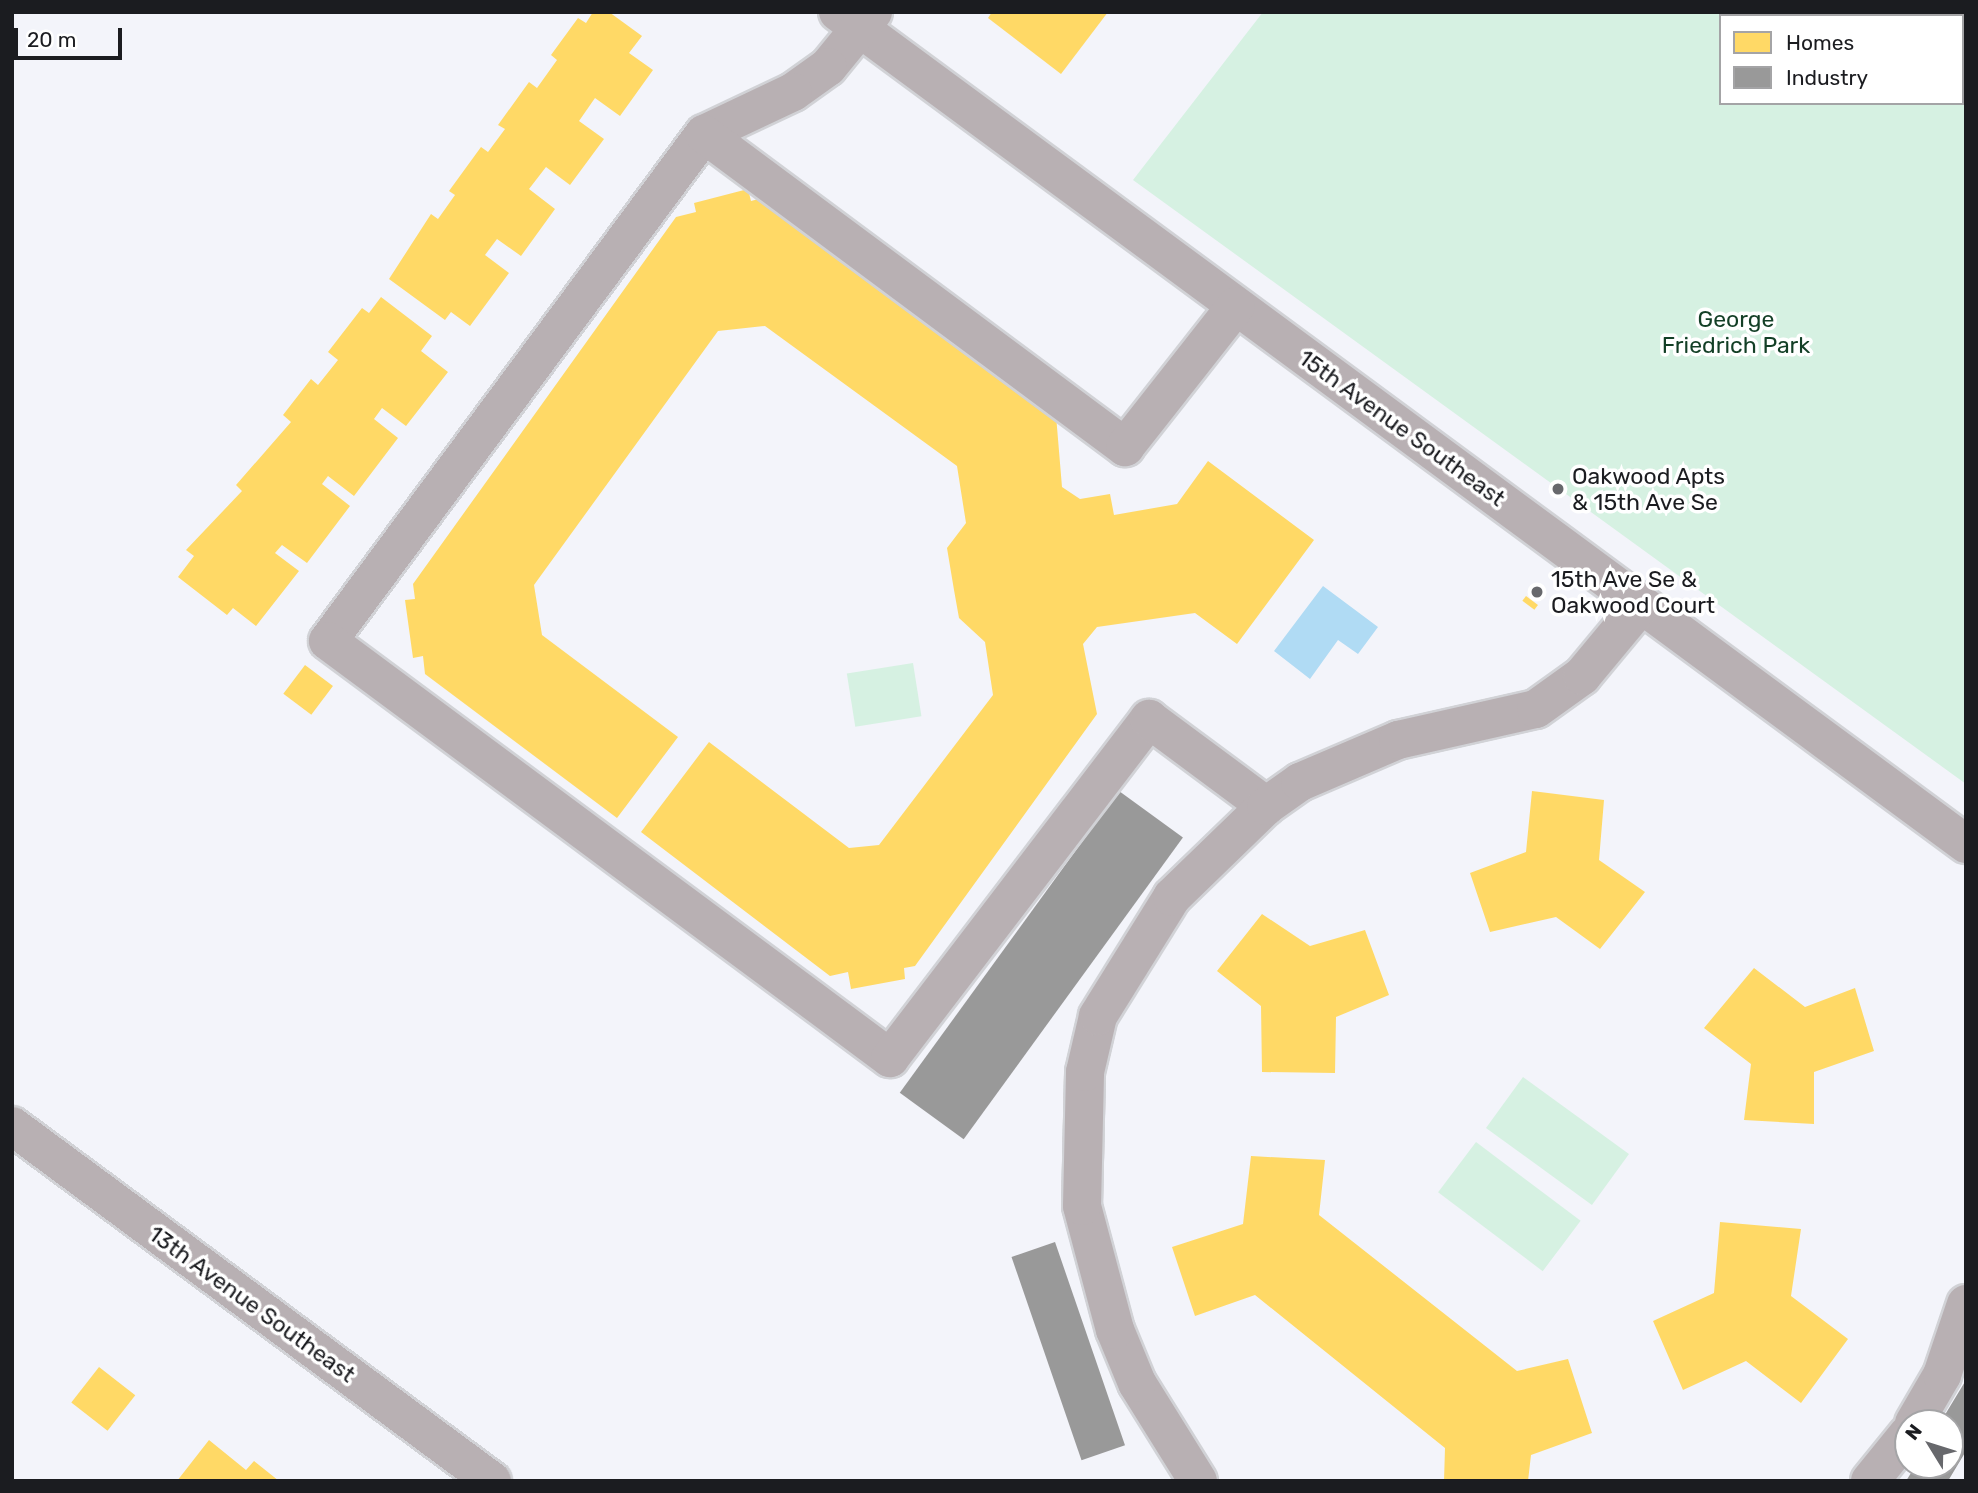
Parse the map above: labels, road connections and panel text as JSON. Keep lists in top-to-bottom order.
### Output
{
  "streets": {
    "street": ["15th Avenue Southeast", "13th Avenue Southeast"]
  },
  "parks": ["George Friedrich Park"],
  "places": ["Oakwood Apts & 15th Ave Se", "15th Ave Se & Oakwood Court"],
  "legend": ["Homes", "Industry"],
  "scale_bar": "20 m",
  "north": "top left"
}
